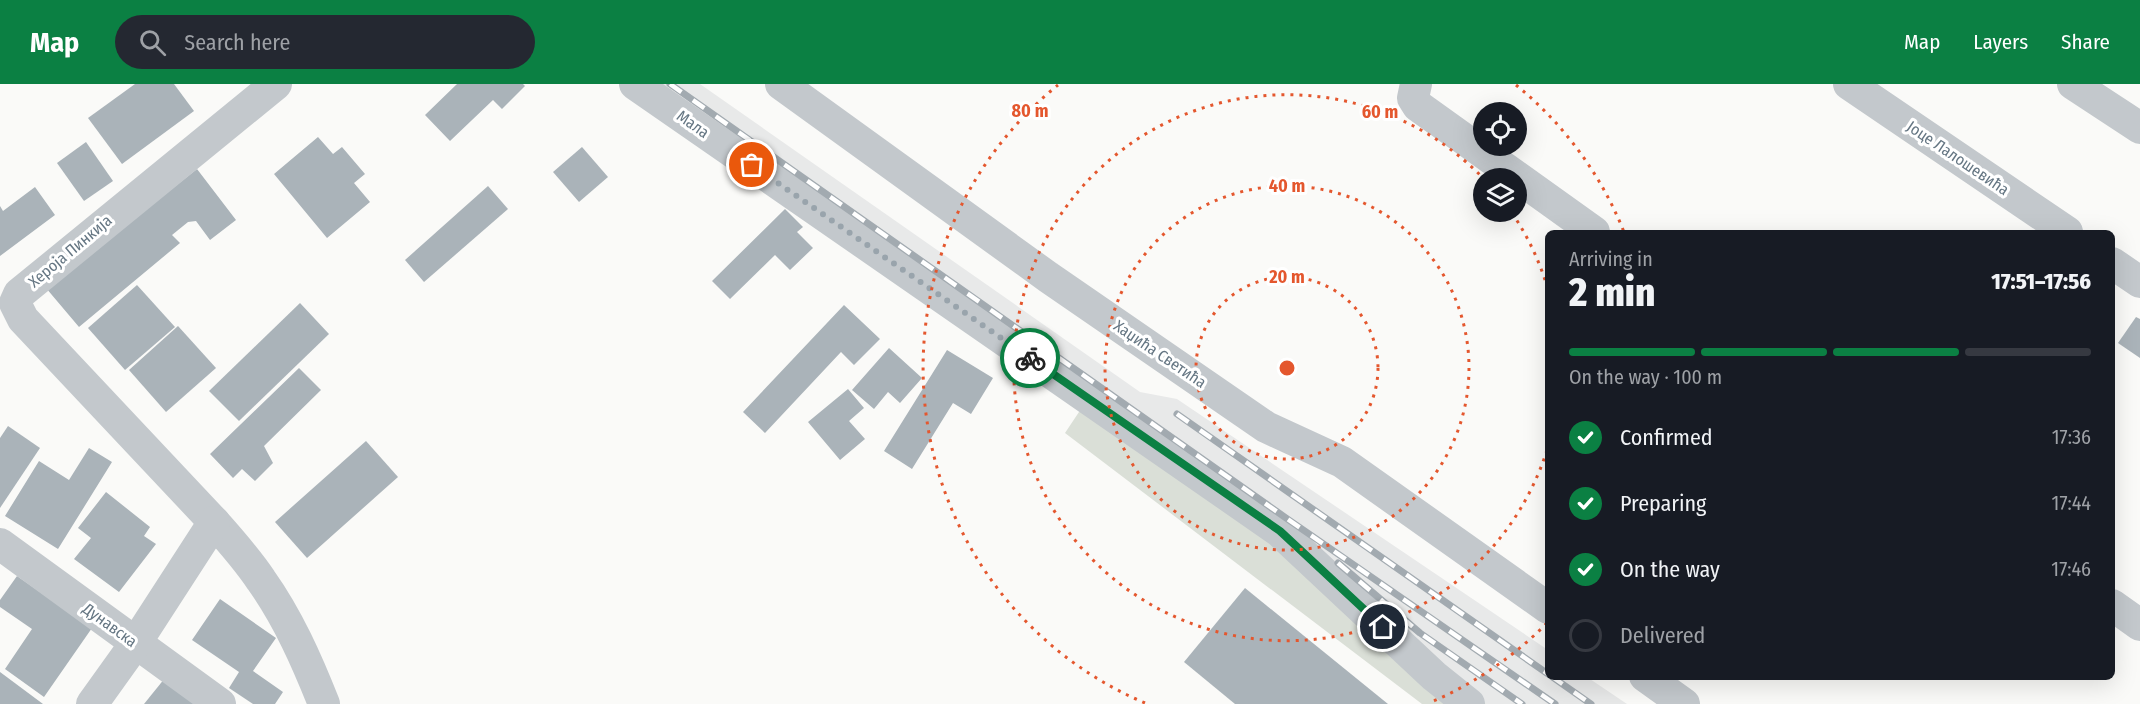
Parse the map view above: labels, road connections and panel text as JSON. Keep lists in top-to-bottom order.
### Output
{
  "streets": {
    "street": [
      "Мала",
      "Јоце Лалошевића",
      "Хероја Пинкија",
      "Хаџића Светића",
      "Дунавска"
    ]
  },
  "page": {
    "header": "Map",
    "search": "Search here",
    "nav": ["Map", "Layers", "Share"],
    "heading": ["2 min", "Arriving in", "17:51–17:56"],
    "bar": "On the way · 100 m",
    "list": [
      ["Confirmed", "17:36"],
      ["Preparing", "17:44"],
      ["On the way", "17:46"],
      "Delivered"
    ]
  },
  "rings": [
    "80 m",
    "60 m",
    "40 m",
    "20 m"
  ]
}
